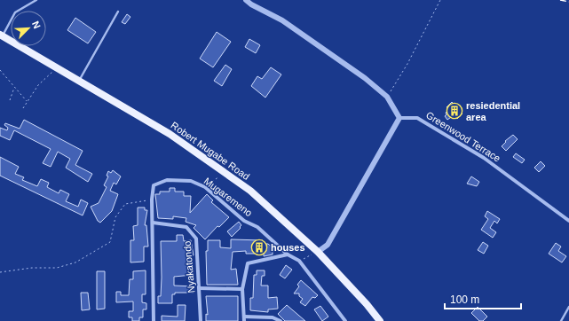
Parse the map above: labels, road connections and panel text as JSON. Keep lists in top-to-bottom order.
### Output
{
  "streets": {
    "main road": ["Robert Mugabe Road"],
    "street": ["Greenwood Terrace", "Mugaremeno", "Nyakatondo"]
  },
  "crossings": [
    ["Mugaremeno", "Nyakatondo"]
  ],
  "places": {
    "building": ["resiedential area", "houses"]
  },
  "scale_bar": "100 m",
  "north": "top right"
}
